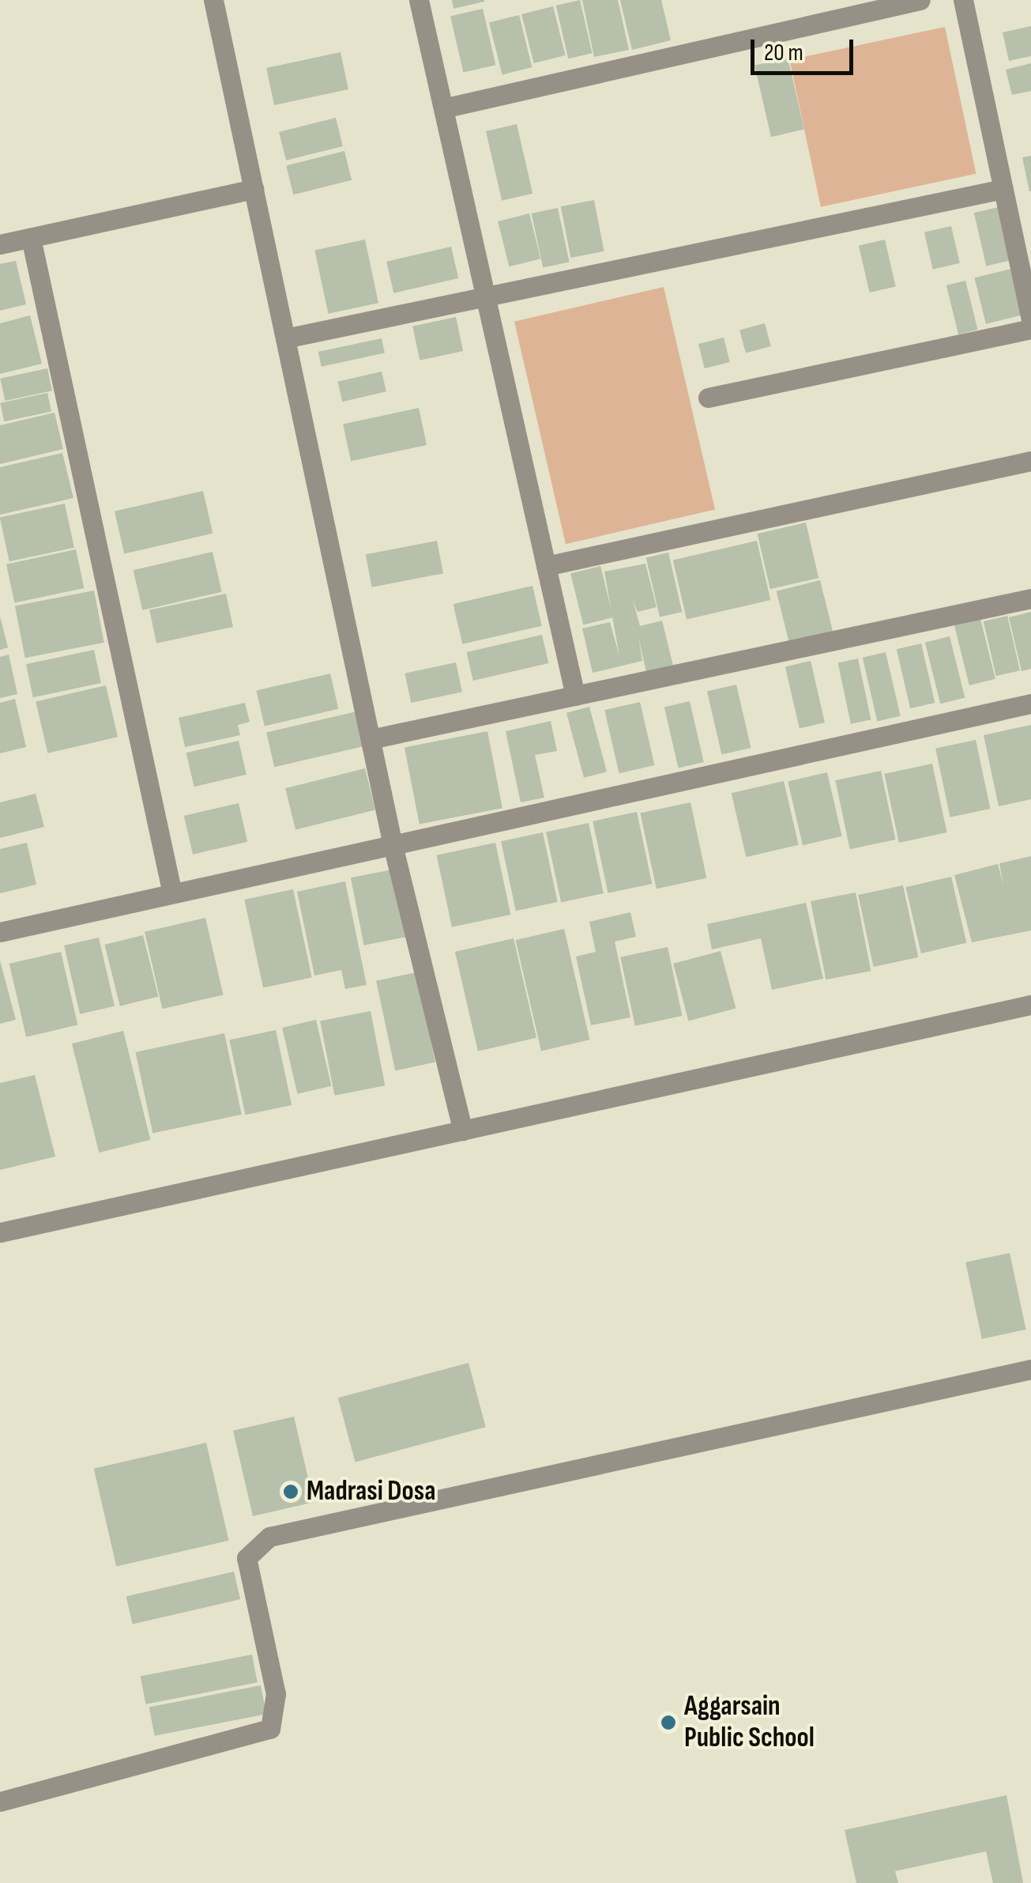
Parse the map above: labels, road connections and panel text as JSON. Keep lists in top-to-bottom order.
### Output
{
  "places": ["Madrasi Dosa", "Aggarsain Public School"],
  "scale_bar": "20 m"
}
